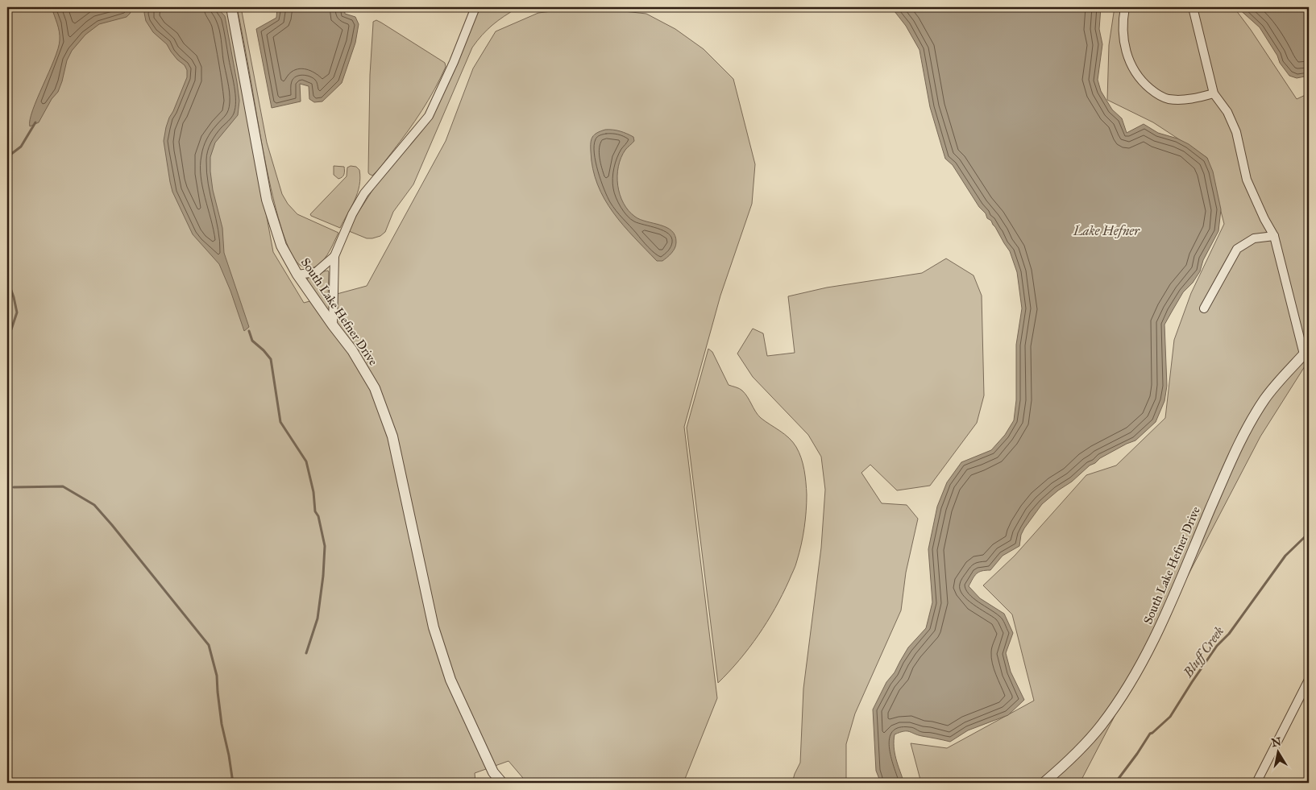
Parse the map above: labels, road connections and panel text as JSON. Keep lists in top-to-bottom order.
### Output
{
  "streets": {
    "street": ["South Lake Hefner Drive"]
  },
  "water": ["Lake Hefner", "Bluff Creek"],
  "north": "top"
}
